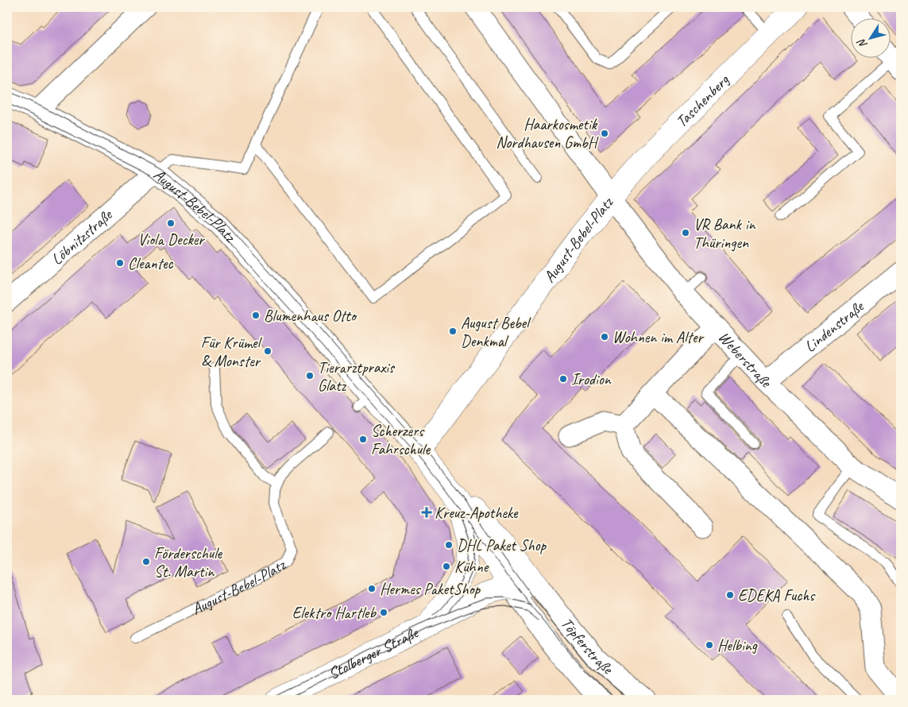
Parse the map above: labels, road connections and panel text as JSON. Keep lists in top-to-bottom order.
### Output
{
  "streets": {
    "main road": ["Taschenberg", "August-Bebel-Platz", "Stolberger Straße"],
    "street": [
      "Löbnitzstraße",
      "Lindenstraße",
      "Weberstraße",
      "Töpferstraße"
    ]
  },
  "crossings": [
    ["Taschenberg", "August-Bebel-Platz"],
    ["Taschenberg", "Weberstraße"],
    ["August-Bebel-Platz", "Löbnitzstraße"],
    ["August-Bebel-Platz", "Weberstraße"],
    ["August-Bebel-Platz", "Töpferstraße"],
    ["August-Bebel-Platz", "Stolberger Straße"],
    ["Lindenstraße", "Weberstraße"],
    ["Töpferstraße", "Stolberger Straße"]
  ],
  "places": {
    "other": [
      "Haarkosmetik Nordhausen GmbH",
      "Viola Decker",
      "VR Bank in Thüringen",
      "Cleantec",
      "Blumenhaus Otto",
      "August Bebel Denkmal",
      "Wohnen im Alter",
      "Für Krümel & Monster",
      "Tierarztpraxis Glatz",
      "Irodion",
      "Scherzers Fahrschule",
      "DHL Paket Shop",
      "Förderschule St. Martin",
      "Kühne",
      "Hermes PaketShop",
      "EDEKA Fuchs",
      "Elektro Hartleb",
      "Helbing"
    ],
    "health": ["Kreuz-Apotheke"]
  },
  "north": "bottom left"
}
